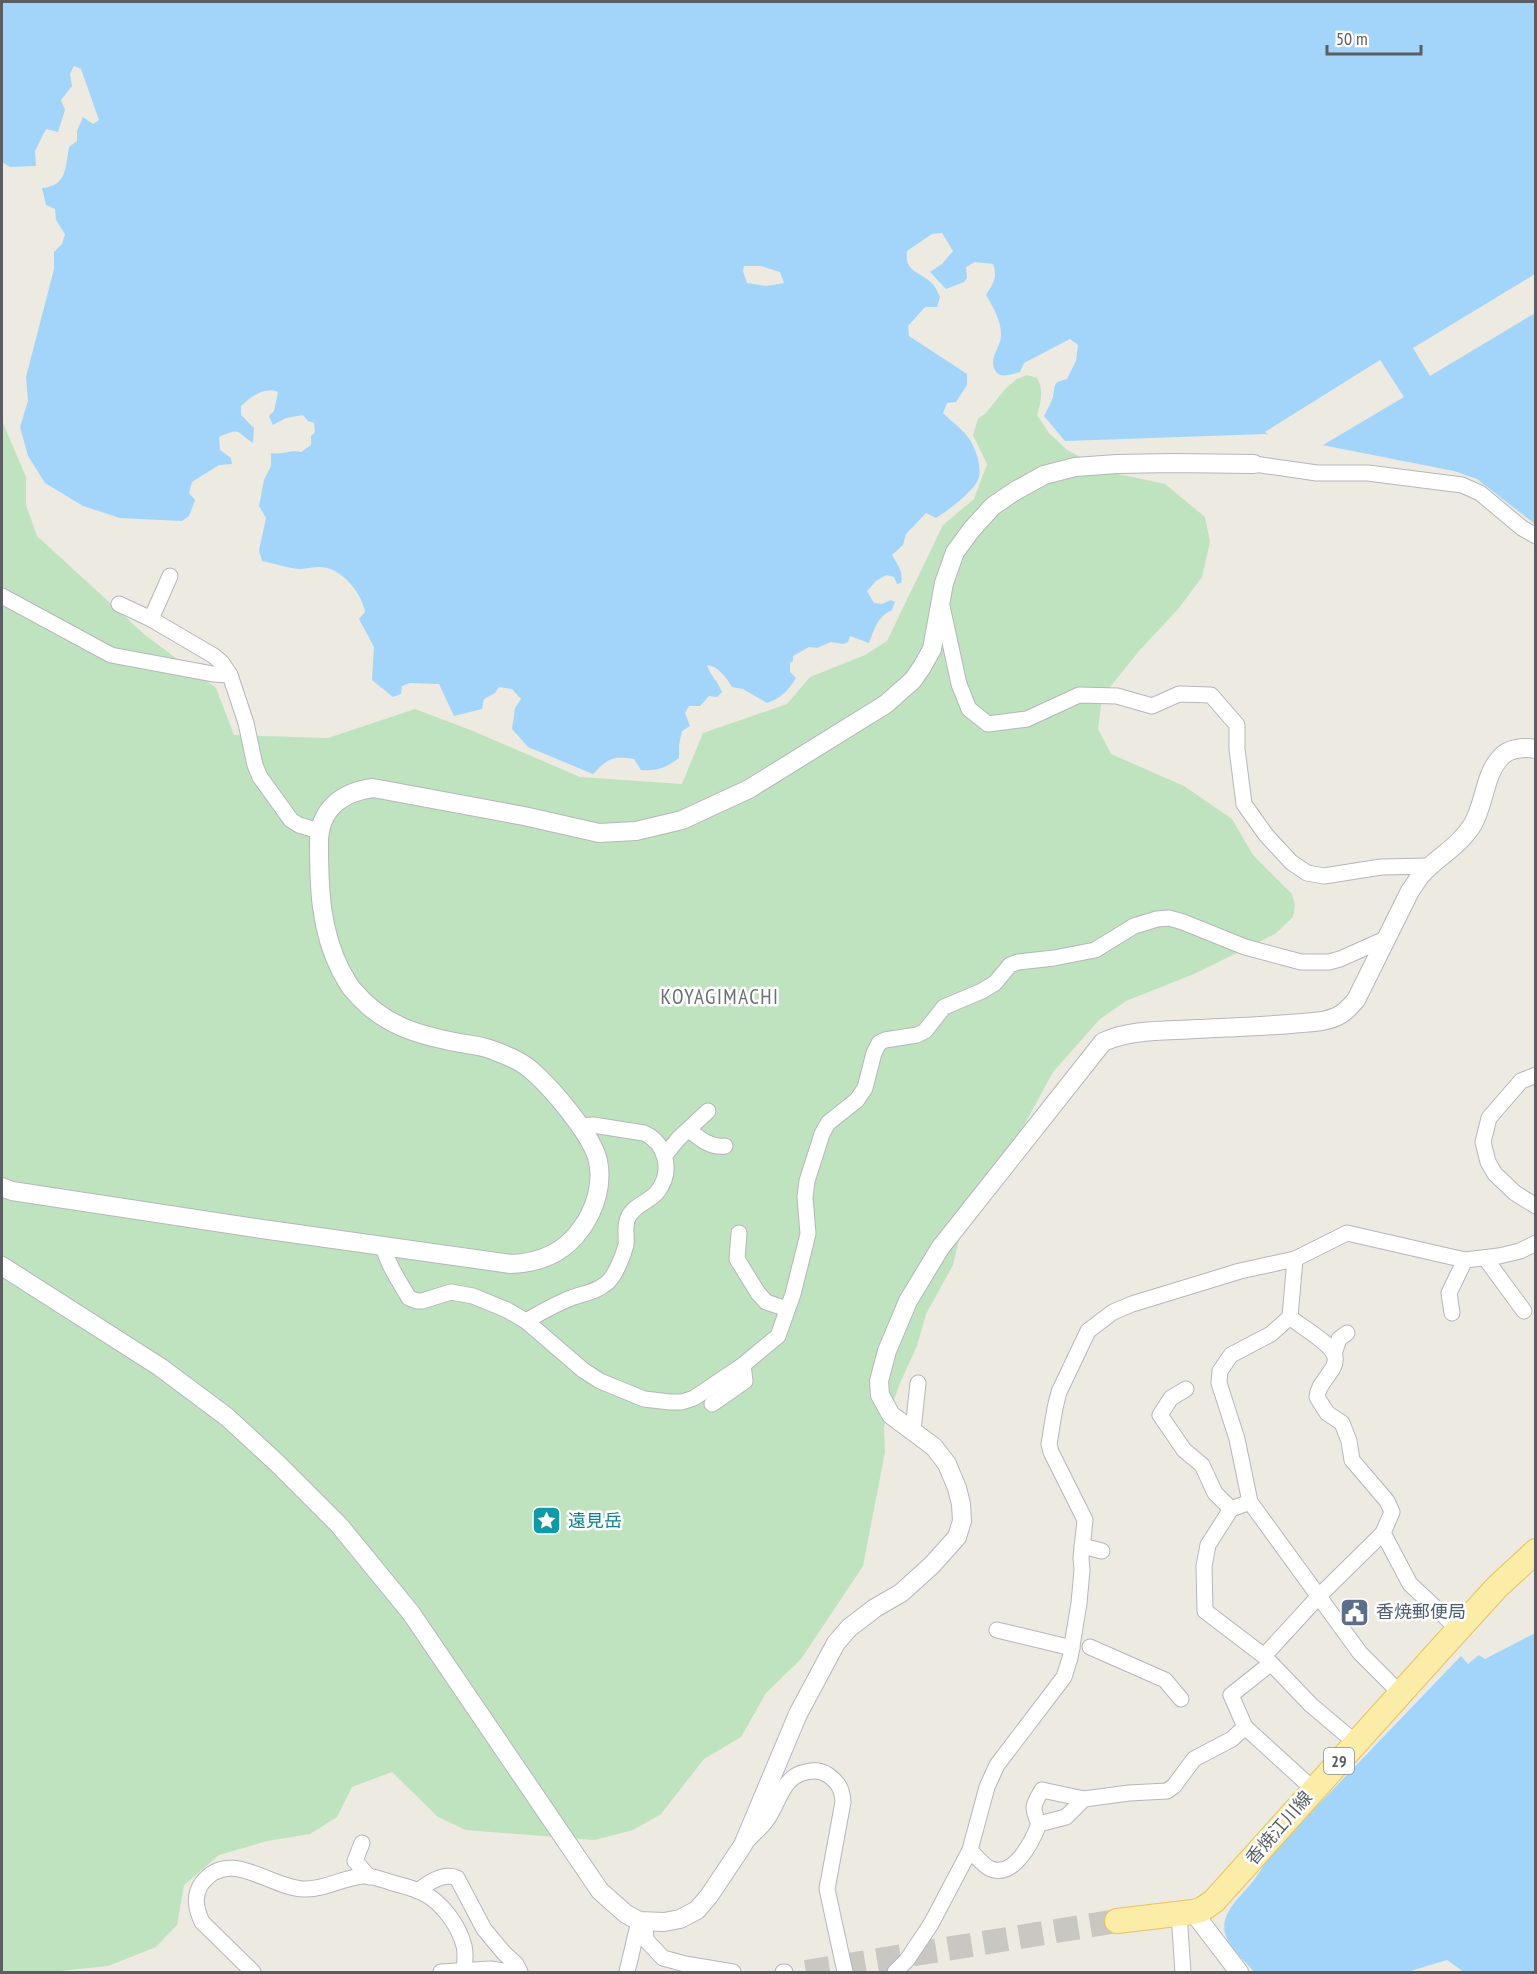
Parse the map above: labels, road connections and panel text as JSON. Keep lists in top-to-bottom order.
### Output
{
  "streets": {
    "main road": ["29", "香焼江川線"]
  },
  "districts": ["KOYAGIMACHI"],
  "places": {
    "place": ["遠見岳"],
    "public building": ["香焼郵便局"]
  },
  "scale_bar": "50 m"
}
